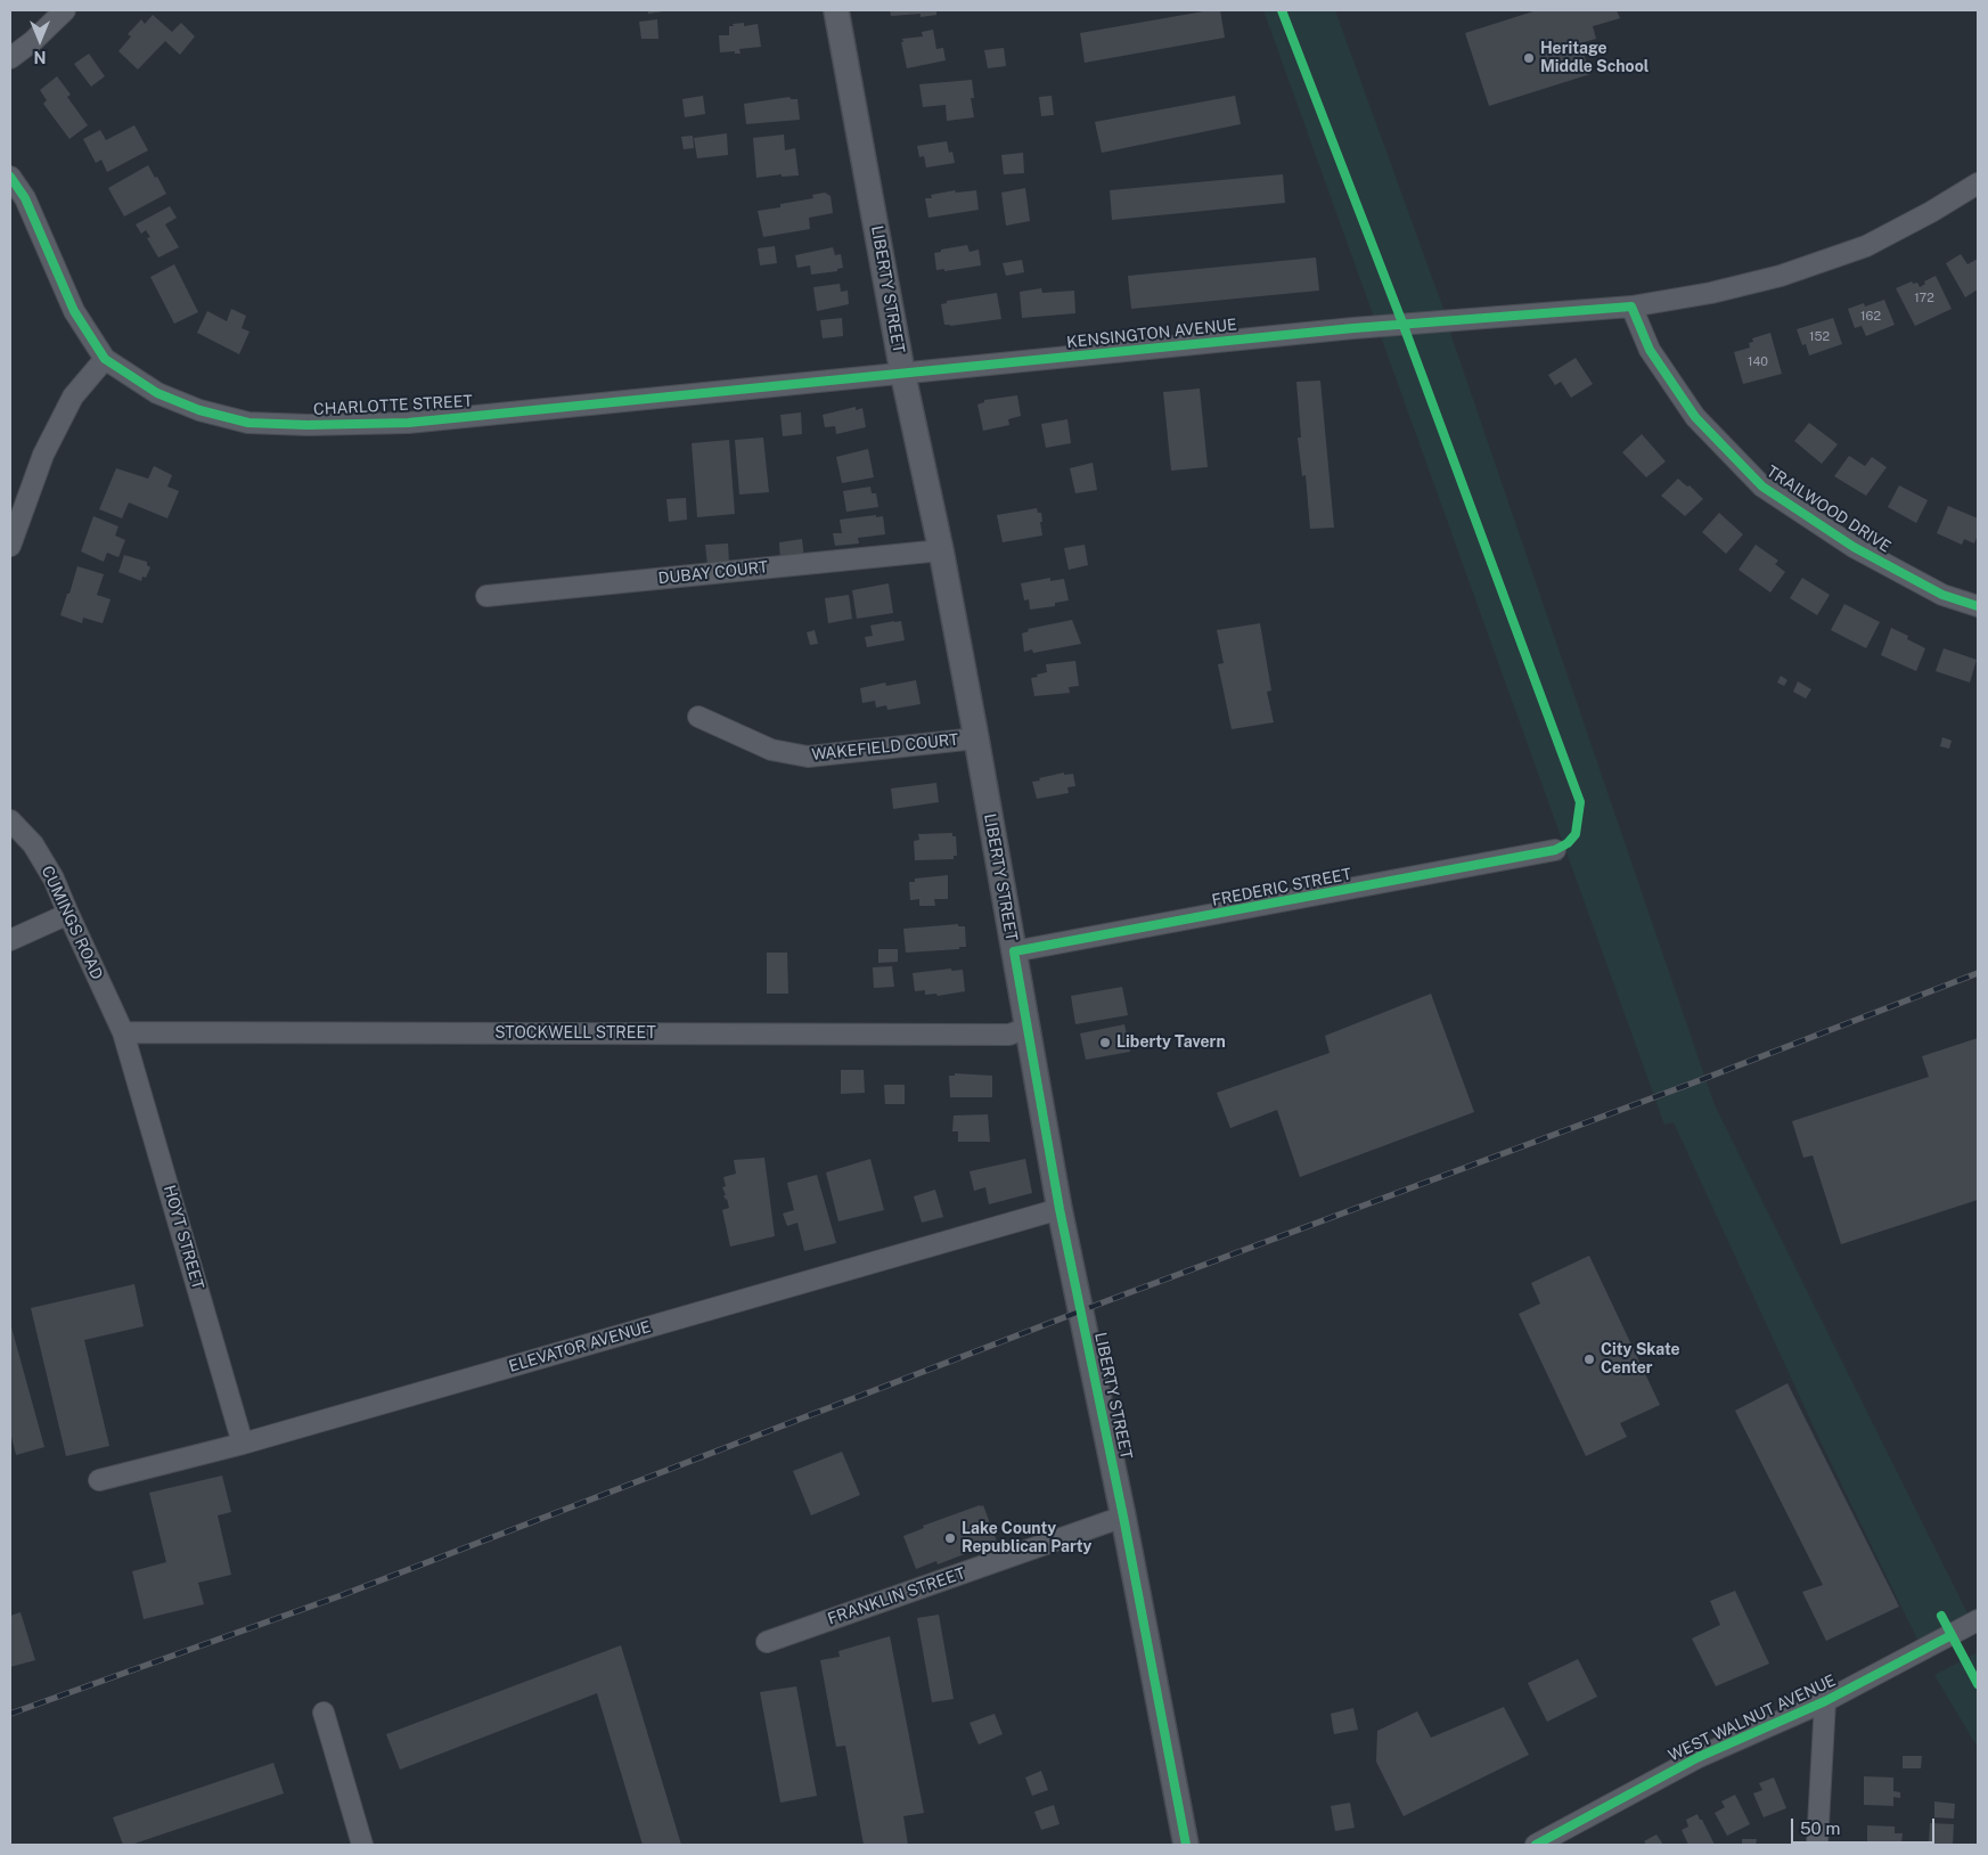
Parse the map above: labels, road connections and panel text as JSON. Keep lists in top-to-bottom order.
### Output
{
  "streets": {
    "street": [
      "LIBERTY STREET",
      "KENSINGTON AVENUE",
      "CHARLOTTE STREET",
      "TRAILWOOD DRIVE",
      "DUBAY COURT",
      "WAKEFIELD COURT",
      "FREDERIC STREET",
      "CUMINGS ROAD",
      "STOCKWELL STREET",
      "HOYT STREET",
      "ELEVATOR AVENUE",
      "FRANKLIN STREET",
      "WEST WALNUT AVENUE"
    ]
  },
  "crossings": [
    ["LIBERTY STREET", "KENSINGTON AVENUE"],
    ["LIBERTY STREET", "CHARLOTTE STREET"],
    ["LIBERTY STREET", "DUBAY COURT"],
    ["LIBERTY STREET", "WAKEFIELD COURT"],
    ["LIBERTY STREET", "FREDERIC STREET"],
    ["LIBERTY STREET", "STOCKWELL STREET"],
    ["LIBERTY STREET", "ELEVATOR AVENUE"],
    ["LIBERTY STREET", "FRANKLIN STREET"],
    ["KENSINGTON AVENUE", "CHARLOTTE STREET"],
    ["KENSINGTON AVENUE", "TRAILWOOD DRIVE"],
    ["CUMINGS ROAD", "STOCKWELL STREET"],
    ["CUMINGS ROAD", "HOYT STREET"],
    ["STOCKWELL STREET", "HOYT STREET"],
    ["HOYT STREET", "ELEVATOR AVENUE"]
  ],
  "places": [
    "Heritage Middle School",
    "Liberty Tavern",
    "City Skate Center",
    "Lake County Republican Party"
  ],
  "house_numbers": [
    "172",
    "162",
    "152",
    "140"
  ],
  "scale_bar": "50 m",
  "north": "bottom"
}
